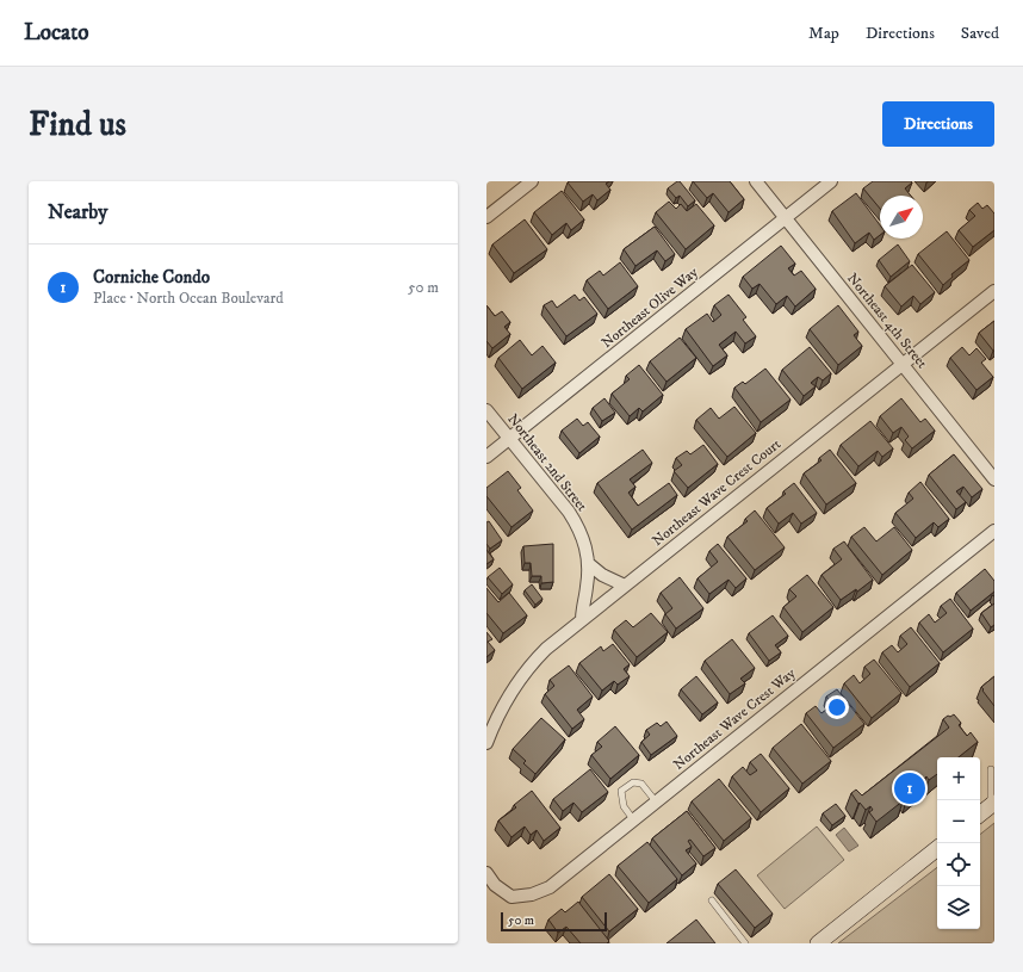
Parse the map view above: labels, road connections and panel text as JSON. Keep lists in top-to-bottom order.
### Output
{
  "streets": {
    "street": [
      "Northeast Olive Way",
      "Northeast 4th Street",
      "Northeast 2nd Street",
      "Northeast Wave Crest Court",
      "Northeast Wave Crest Way"
    ]
  },
  "crossings": [
    ["Northeast Olive Way", "Northeast 4th Street"],
    ["Northeast Olive Way", "Northeast 2nd Street"],
    ["Northeast 4th Street", "Northeast Wave Crest Court"],
    ["Northeast 2nd Street", "Northeast Wave Crest Court"]
  ],
  "scale_bar": "50 m",
  "north": "top right",
  "page": {
    "header": "Locato",
    "nav": ["Map", "Directions", "Saved"],
    "buttons": "Directions",
    "title": "Find us",
    "heading": "Nearby",
    "list": [
      {
        "mark": "1",
        "name": "Corniche Condo",
        "note": "Place · North Ocean Boulevard",
        "value": "50 m"
      }
    ],
    "map_buttons": ["+", "−"],
    "pins": "1",
    "scale": "50 m"
  }
}
